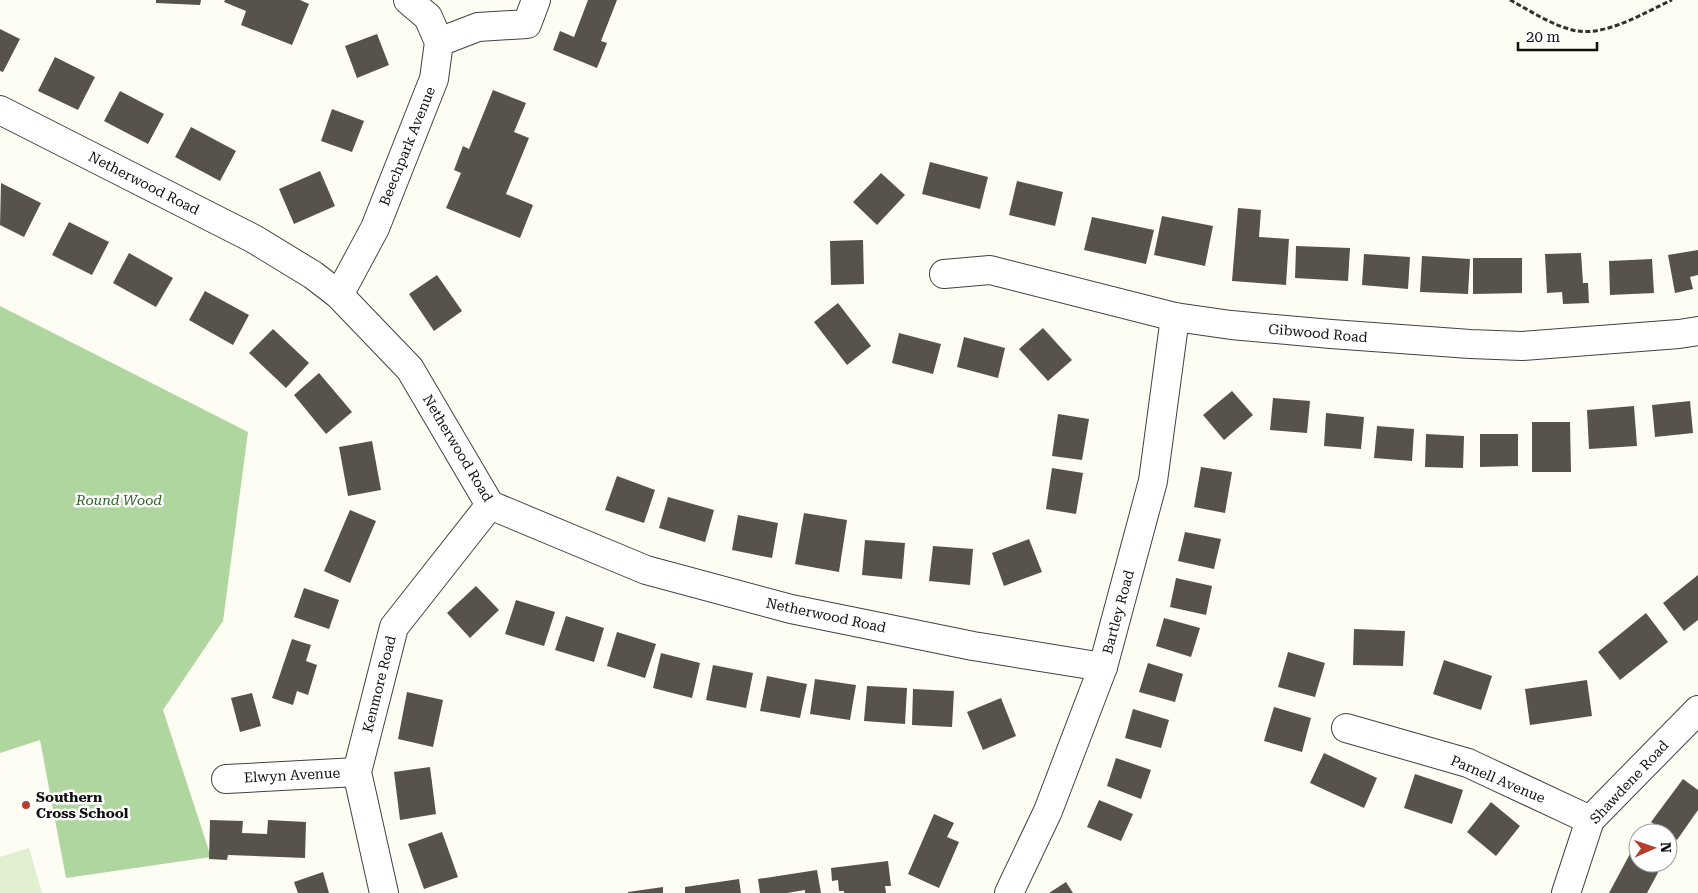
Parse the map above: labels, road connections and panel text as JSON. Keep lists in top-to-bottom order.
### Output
{
  "streets": {
    "street": [
      "Beechpark Avenue",
      "Netherwood Road",
      "Gibwood Road",
      "Bartley Road",
      "Kenmore Road",
      "Elwyn Avenue",
      "Parnell Avenue",
      "Shawdene Road"
    ]
  },
  "crossings": [
    ["Beechpark Avenue", "Netherwood Road"],
    ["Netherwood Road", "Bartley Road"],
    ["Netherwood Road", "Kenmore Road"],
    ["Gibwood Road", "Bartley Road"],
    ["Kenmore Road", "Elwyn Avenue"],
    ["Parnell Avenue", "Shawdene Road"]
  ],
  "parks": ["Round Wood"],
  "places": ["Southern Cross School"],
  "scale_bar": "20 m",
  "north": "right"
}
